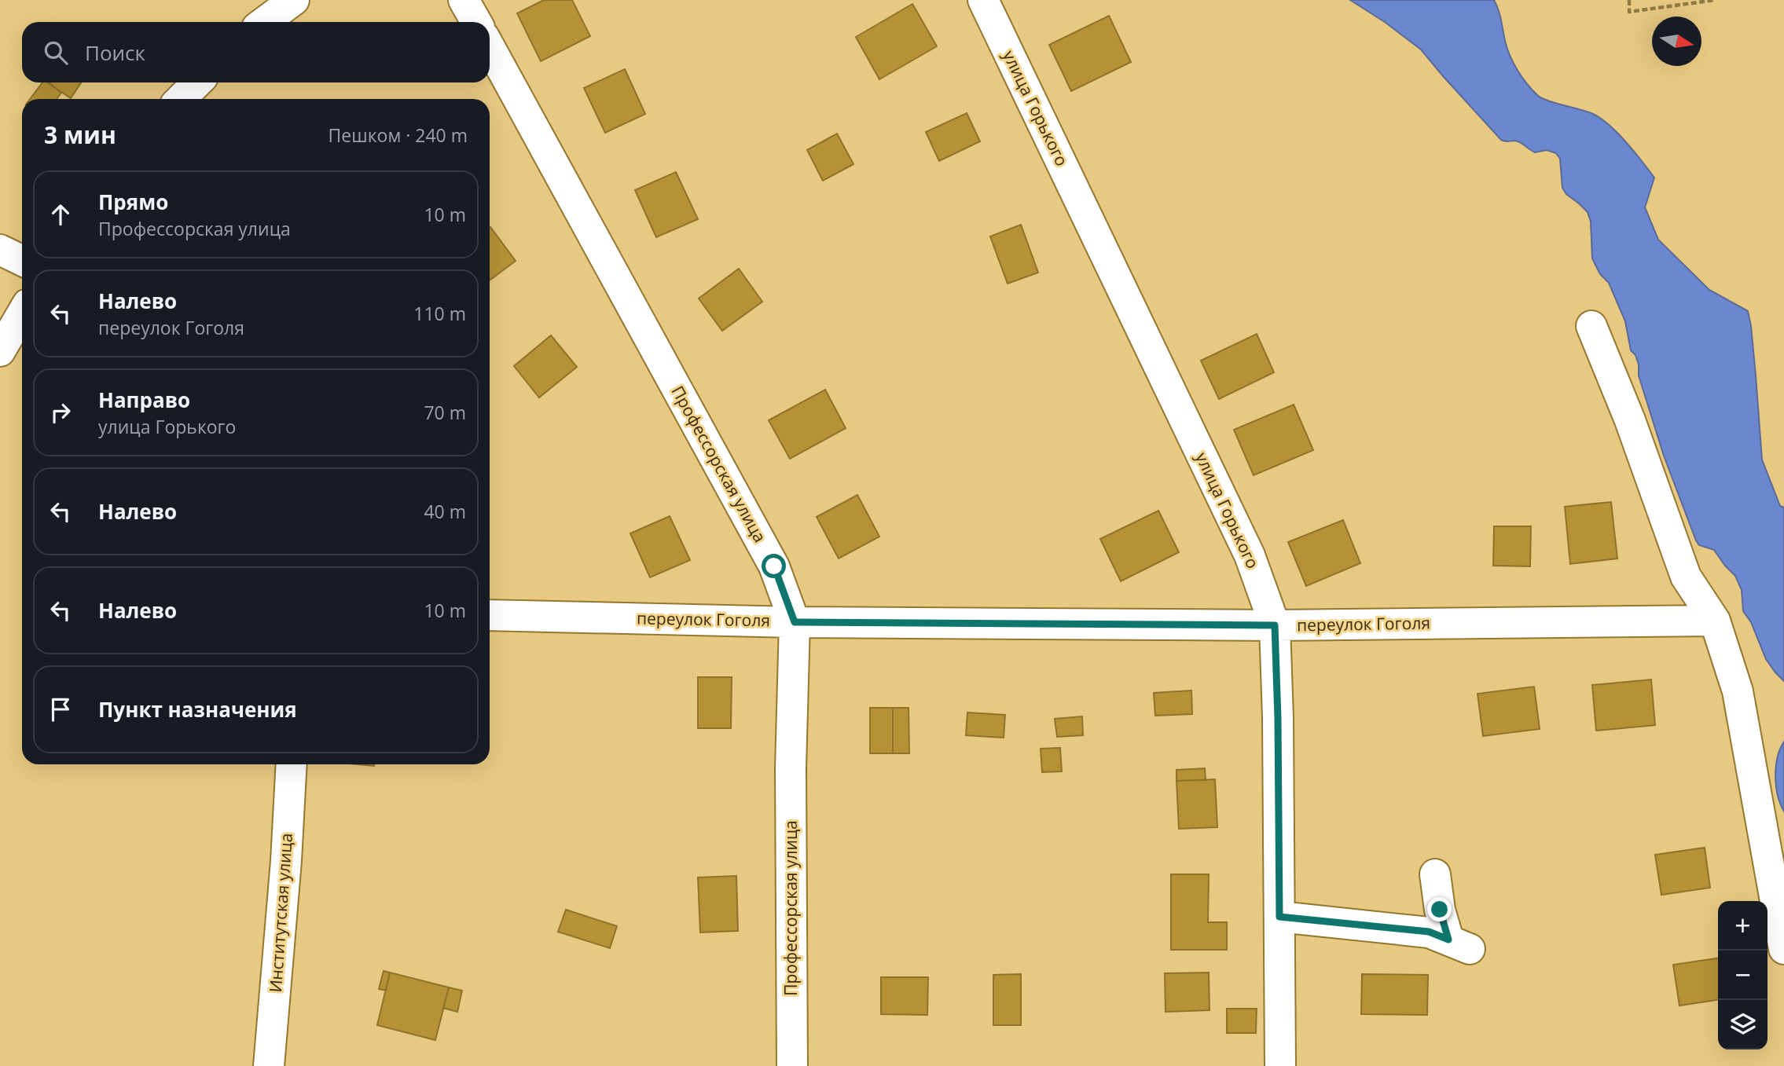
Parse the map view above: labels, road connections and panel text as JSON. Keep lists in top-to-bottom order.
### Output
{
  "streets": {
    "street": [
      "улица Горького",
      "Профессорская улица",
      "переулок Гоголя",
      "Институтская улица"
    ]
  },
  "crossings": [
    ["улица Горького", "переулок Гоголя"],
    ["Профессорская улица", "переулок Гоголя"]
  ],
  "north": "right",
  "page": {
    "search": "Поиск",
    "heading": ["3 мин", "Пешком · 240 m"],
    "list": [
      ["Прямо", "Профессорская улица", "10 m"],
      ["Налево", "переулок Гоголя", "110 m"],
      ["Направо", "улица Горького", "70 m"],
      ["Налево", "40 m"],
      ["Налево", "10 m"],
      "Пункт назначения"
    ],
    "map_buttons": ["+", "−"]
  }
}
